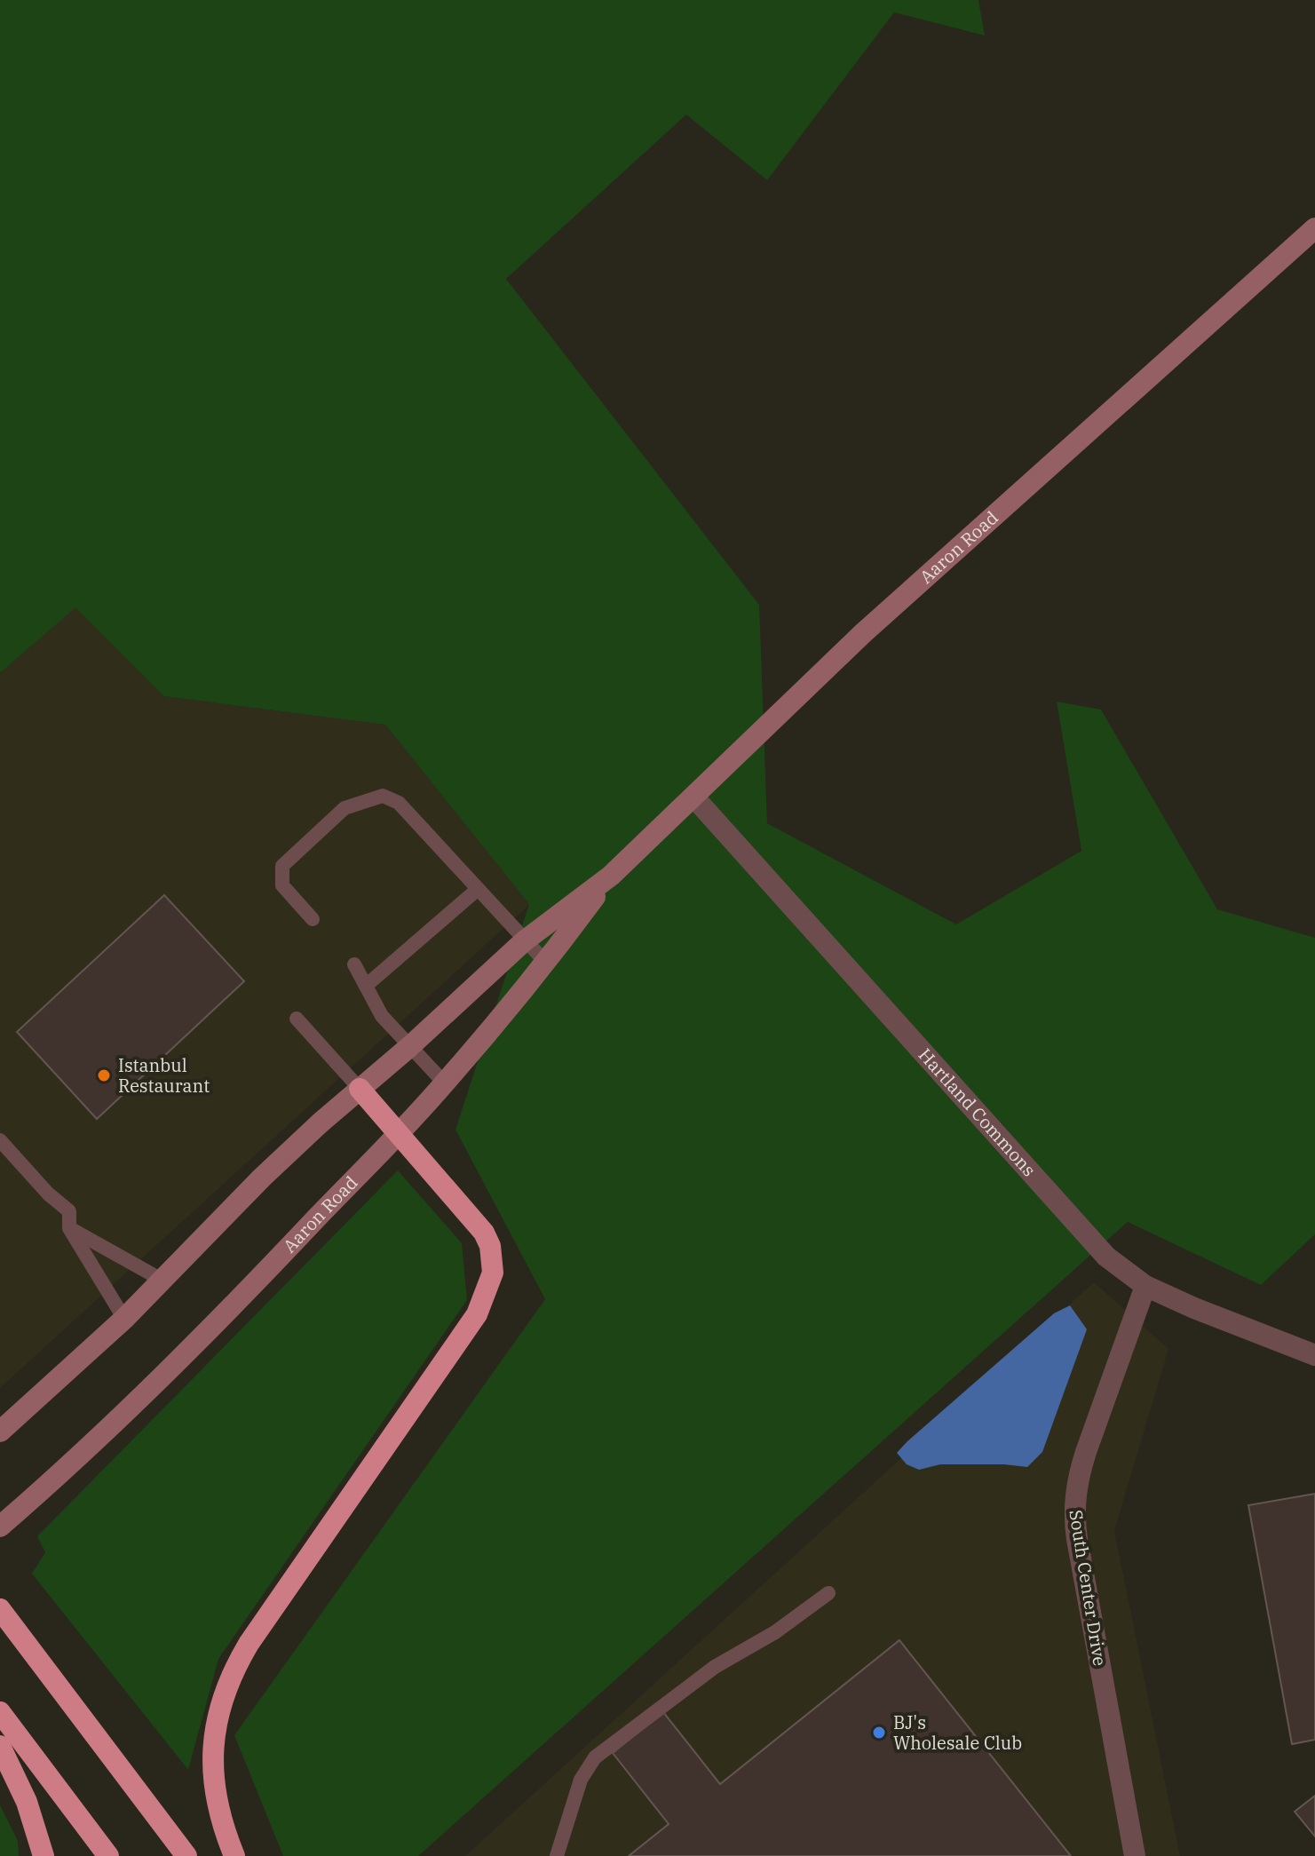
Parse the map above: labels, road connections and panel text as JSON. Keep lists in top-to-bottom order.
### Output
{
  "streets": {
    "street": ["Aaron Road", "Hartland Commons", "South Center Drive"]
  },
  "crossings": [
    ["Aaron Road", "Hartland Commons"],
    ["Hartland Commons", "South Center Drive"]
  ],
  "places": ["Istanbul Restaurant", "BJ's Wholesale Club"]
}
